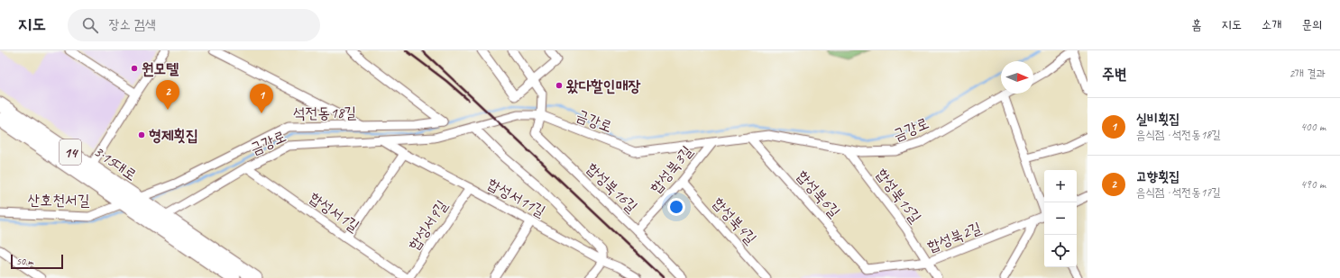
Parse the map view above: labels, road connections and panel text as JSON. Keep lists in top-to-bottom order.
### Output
{
  "streets": {
    "main road": ["14", "3·15대로"],
    "street": [
      "석전동18길",
      "금강로",
      "합성북3길",
      "합성북16길",
      "합성북6길",
      "합성북15길",
      "합성서11길",
      "산호천서길",
      "합성서1길",
      "합성북4길",
      "합성서9길",
      "합성북2길"
    ]
  },
  "crossings": [
    ["석전동18길", "14"],
    ["석전동18길", "3·15대로"],
    ["석전동18길", "산호천서길"],
    ["금강로", "14"],
    ["금강로", "합성북3길"],
    ["금강로", "합성북16길"],
    ["금강로", "합성북6길"],
    ["금강로", "합성북15길"],
    ["금강로", "합성서11길"],
    ["금강로", "합성서1길"],
    ["14", "3·15대로"],
    ["14", "산호천서길"],
    ["3·15대로", "산호천서길"],
    ["합성북3길", "합성북16길"],
    ["합성북3길", "합성북4길"],
    ["합성북6길", "합성북2길"],
    ["합성북15길", "합성북2길"],
    ["합성서11길", "합성서9길"],
    ["합성서1길", "합성서9길"]
  ],
  "places": ["원모텔", "왔다할인매장", "형제횟집"],
  "scale_bar": "50 m",
  "north": "right",
  "page": {
    "header": "지도",
    "search": "장소 검색",
    "nav": [
      "홈",
      "지도",
      "소개",
      "문의"
    ],
    "heading": ["주변", "2개 결과"],
    "pins": ["2", "1"],
    "list": [
      {
        "mark": "1",
        "name": "실비횟집",
        "note": "음식점 · 석전동18길",
        "value": "400 m"
      },
      {
        "mark": "2",
        "name": "고향횟집",
        "note": "음식점 · 석전동17길",
        "value": "490 m"
      }
    ],
    "map_buttons": ["+", "−"],
    "scale": "50 m"
  }
}
